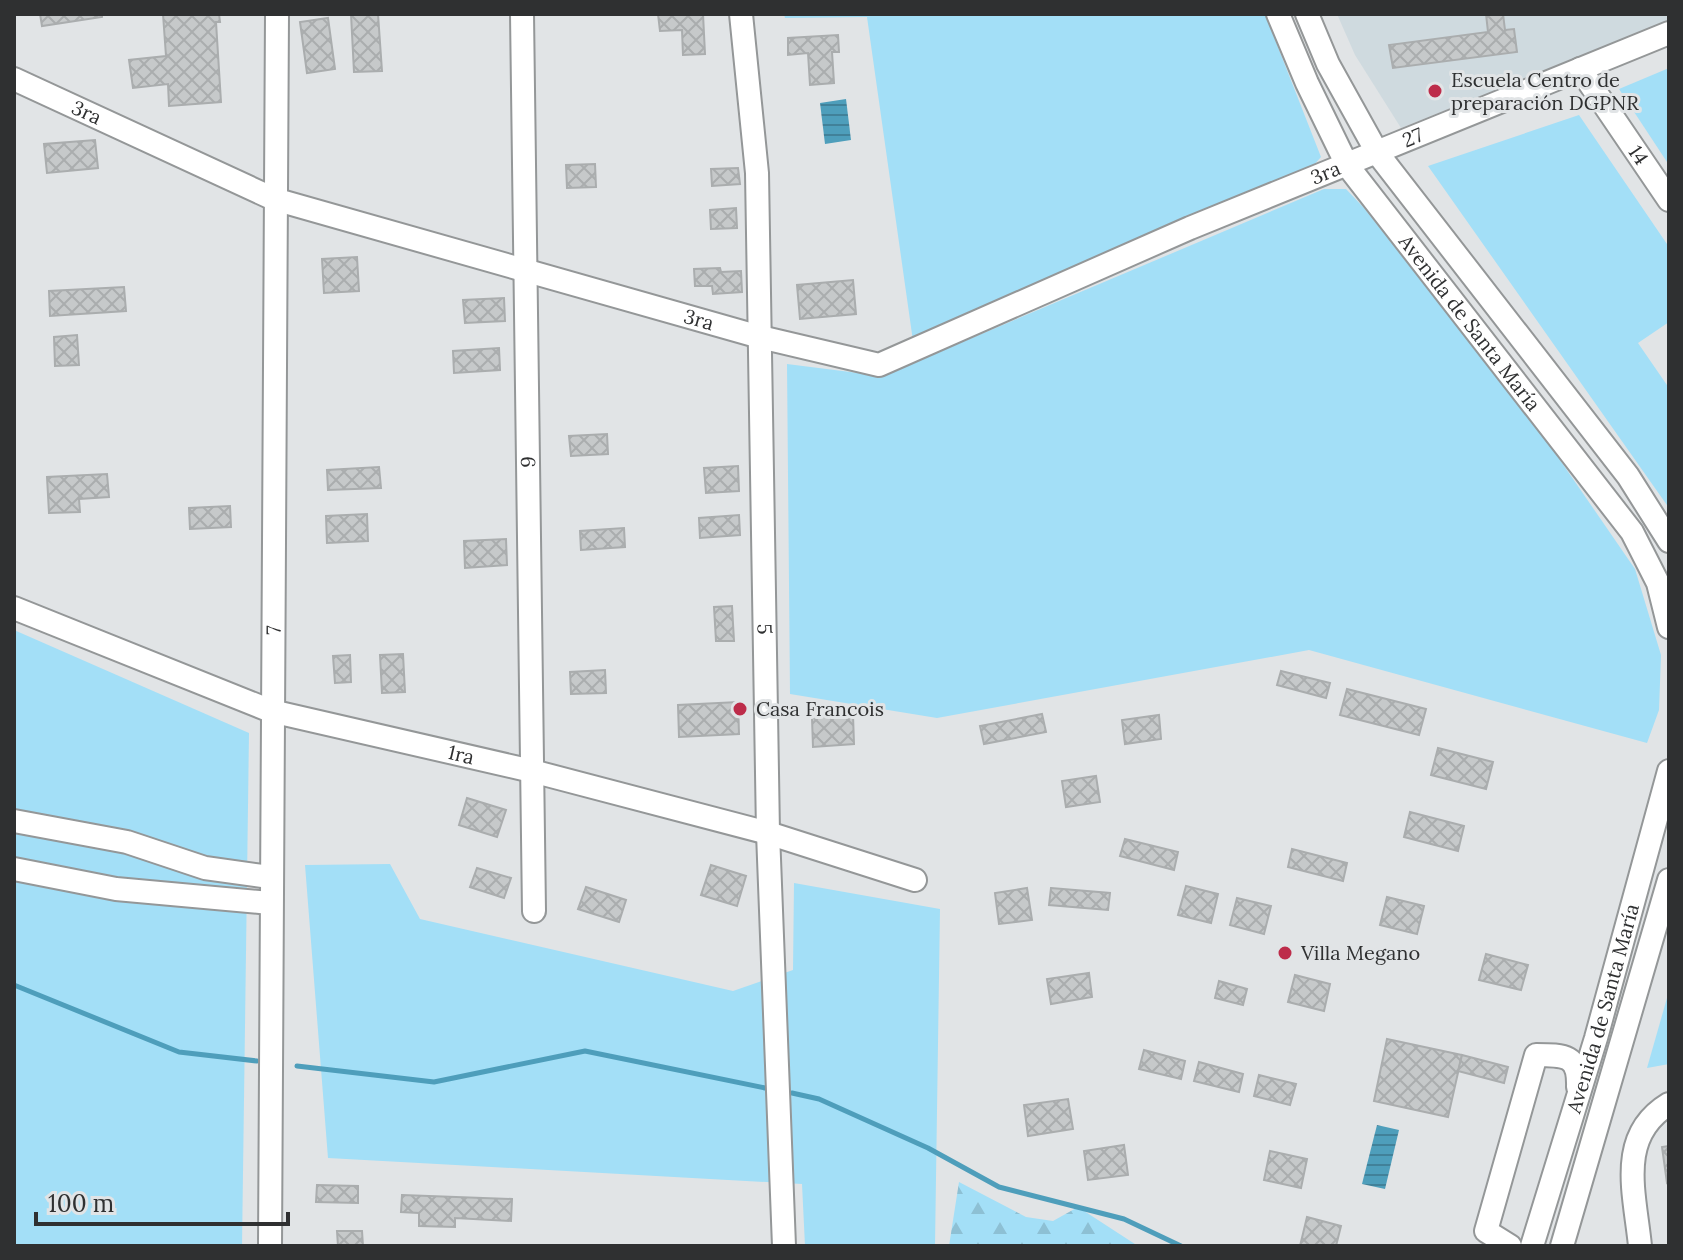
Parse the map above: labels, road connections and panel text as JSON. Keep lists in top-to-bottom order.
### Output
{
  "streets": {
    "street": [
      "3ra",
      "27",
      "14",
      "Avenida de Santa María",
      "6",
      "7",
      "5",
      "1ra"
    ]
  },
  "crossings": [
    ["3ra", "27"],
    ["3ra", "Avenida de Santa María"],
    ["3ra", "6"],
    ["3ra", "7"],
    ["3ra", "5"],
    ["27", "14"],
    ["27", "Avenida de Santa María"],
    ["6", "1ra"],
    ["7", "1ra"],
    ["5", "1ra"]
  ],
  "places": ["Escuela Centro de preparación DGPNR", "Casa Francois", "Villa Megano"],
  "scale_bar": "100 m"
}
